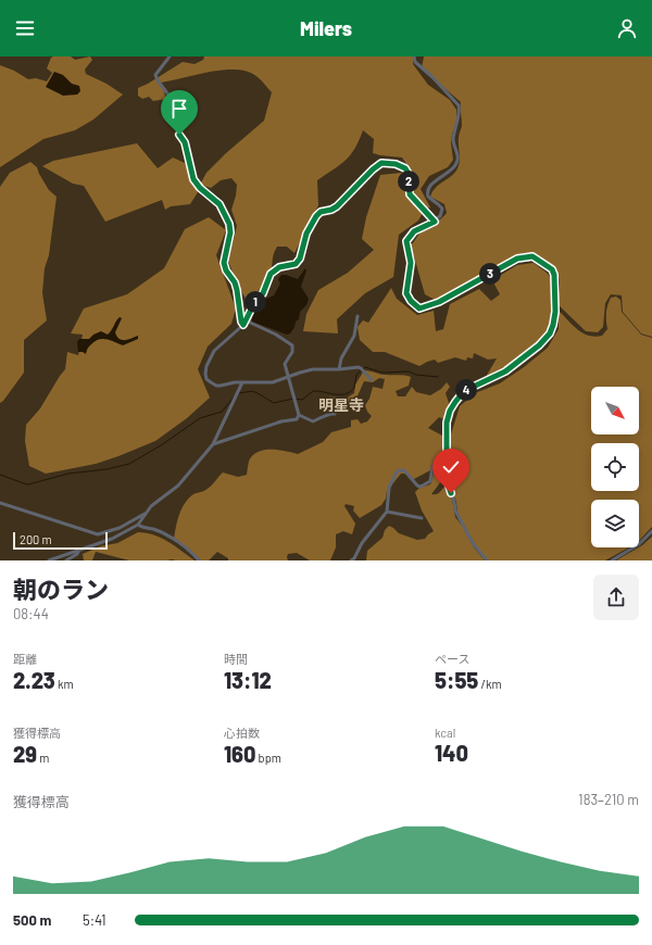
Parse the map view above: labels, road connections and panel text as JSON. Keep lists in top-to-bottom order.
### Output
{
  "districts": ["明星寺"],
  "scale_bar": "200 m",
  "north": "bottom right",
  "page": {
    "header": "Milers",
    "pins": [
      "2",
      "3",
      "1",
      "4"
    ],
    "scale": "200 m",
    "heading": ["朝のラン", "08:44"],
    "stats": [
      ["距離", "2.23 km"],
      ["時間", "13:12"],
      ["ペース", "5:55 /km"],
      ["獲得標高", "29 m"],
      ["心拍数", "160 bpm"],
      ["kcal", "140"]
    ],
    "chart": ["獲得標高", "183–210 m"],
    "list": [
      {
        "name": "500 m",
        "note": "5:41"
      }
    ]
  }
}
